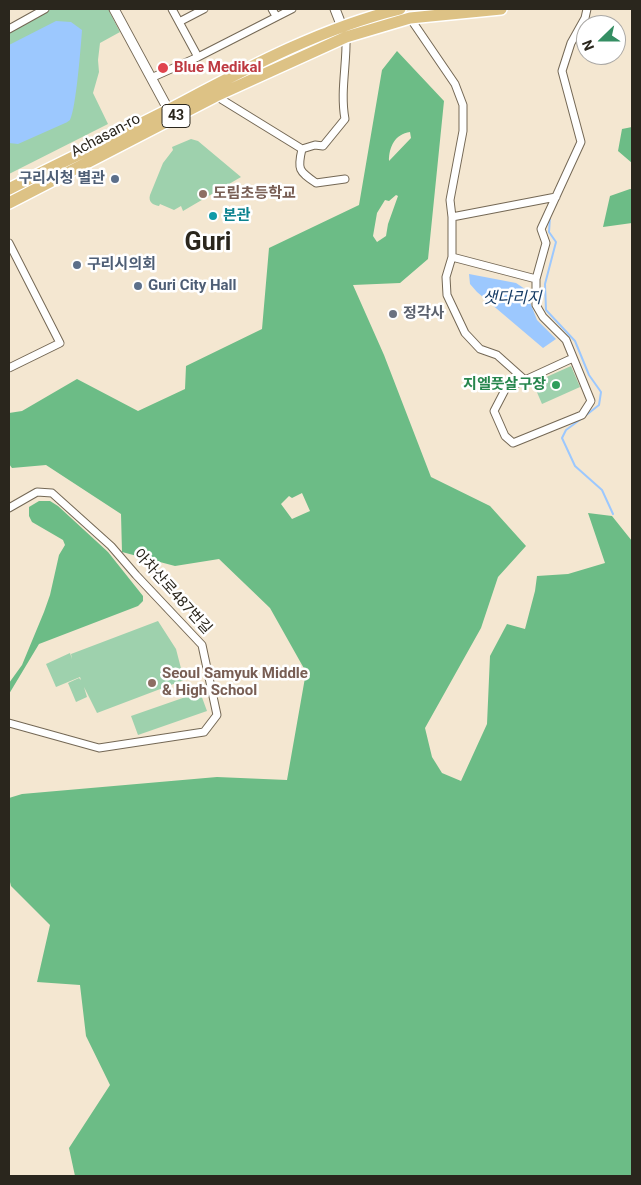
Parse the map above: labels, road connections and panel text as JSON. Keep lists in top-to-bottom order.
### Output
{
  "streets": {
    "main road": ["43", "Achasan-ro"],
    "street": ["아차산로487번길"]
  },
  "districts": ["Guri"],
  "water": ["샛다리지"],
  "places": [
    "Blue Medikal",
    "구리시청 별관",
    "도림초등학교",
    "본관",
    "구리시의회",
    "Guri City Hall",
    "정각사",
    "지엘풋살구장",
    "Seoul Samyuk Middle & High School"
  ],
  "north": "left"
}
